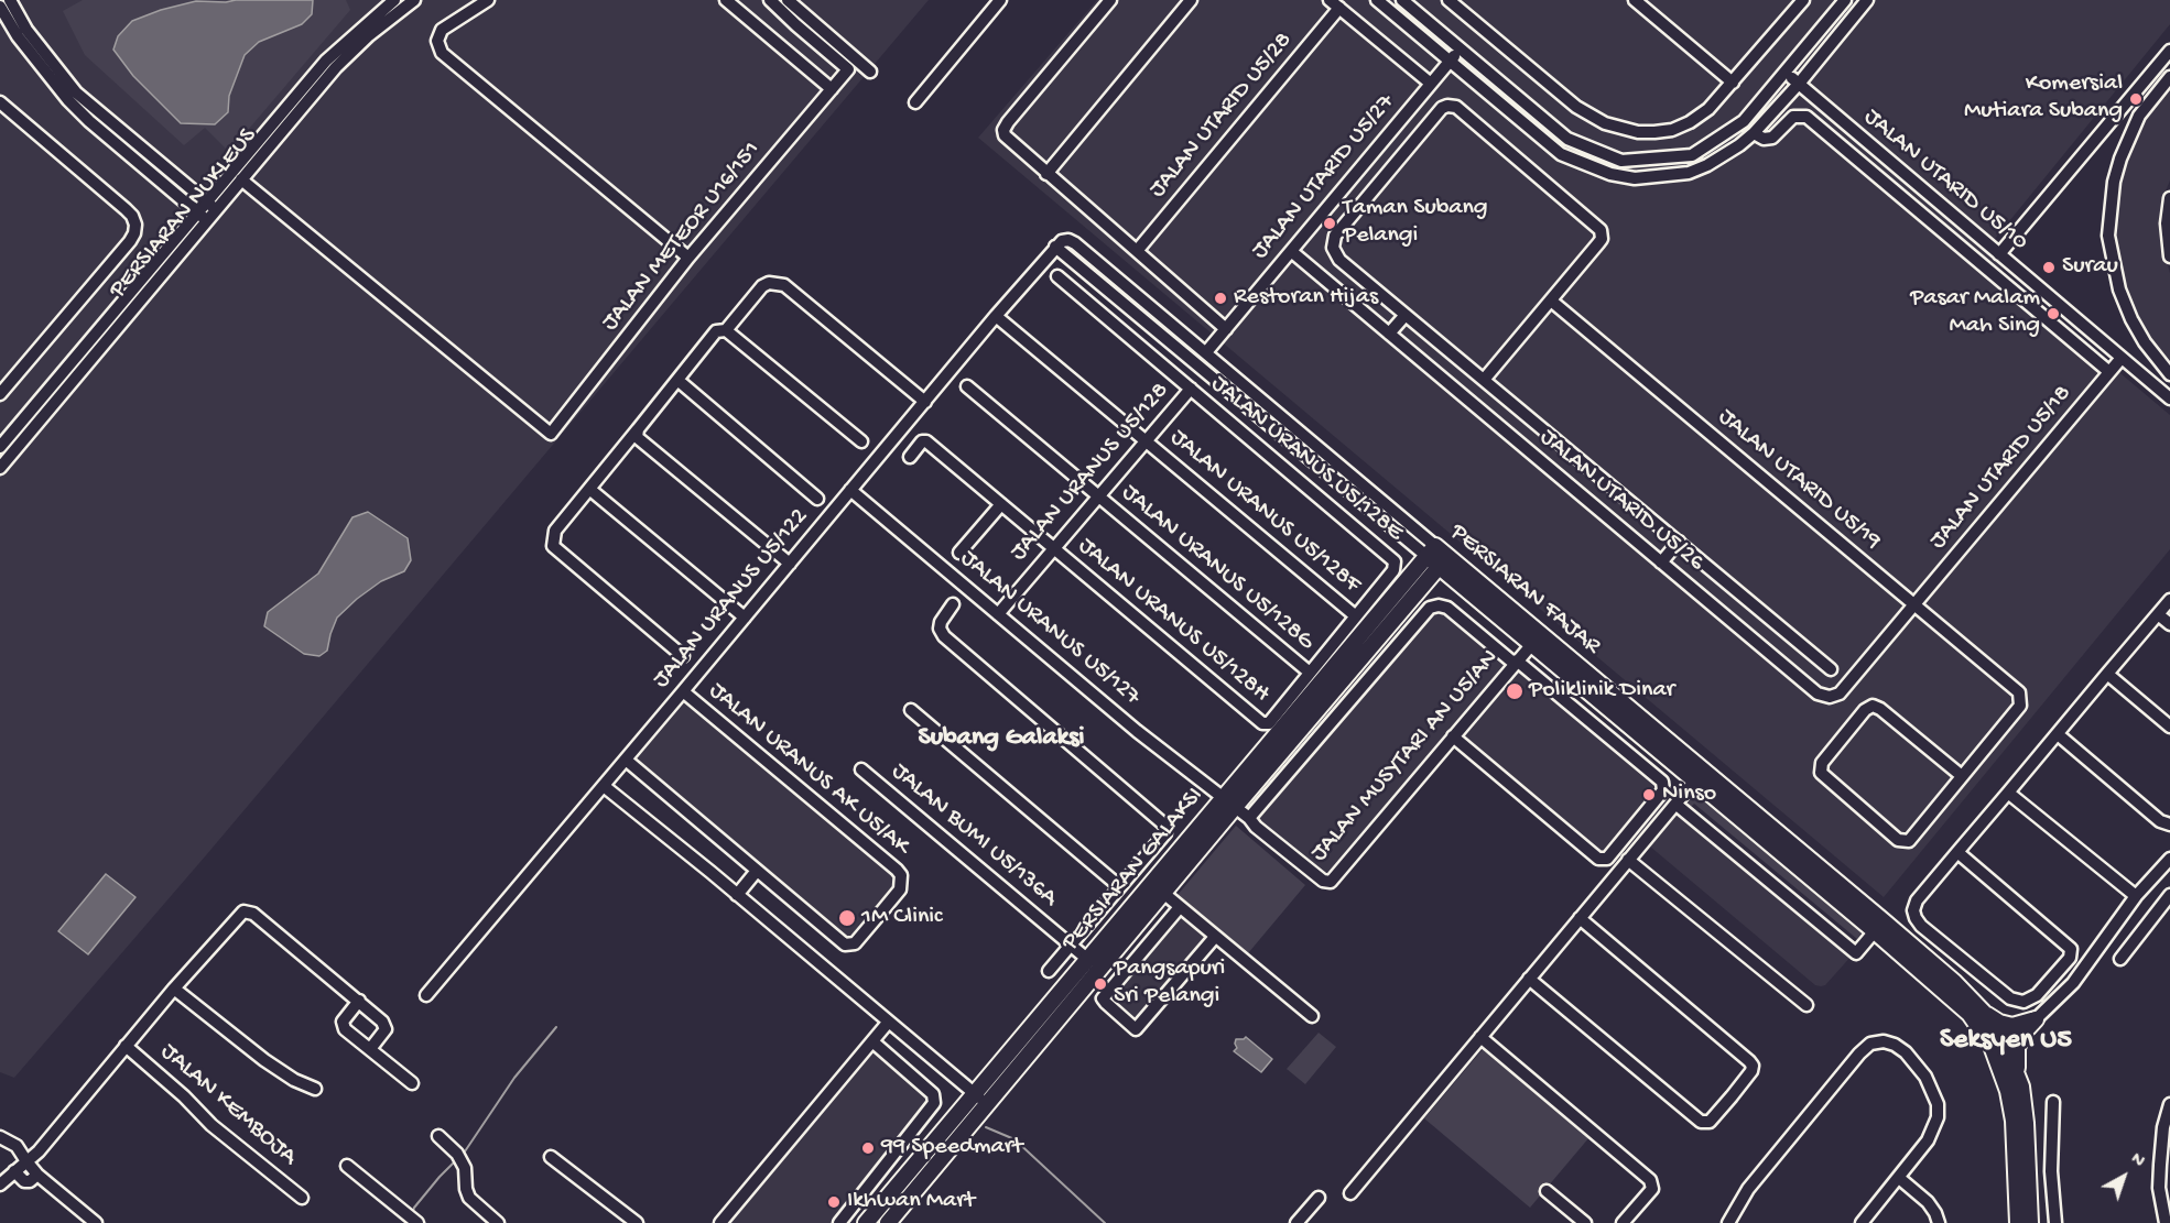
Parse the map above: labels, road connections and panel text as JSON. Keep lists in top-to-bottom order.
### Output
{
  "streets": {
    "main road": ["PERSIARAN FAJAR", "PERSIARAN GALAKSI"],
    "street": [
      "JALAN UTARID U5/28",
      "JALAN UTARID U5/27",
      "JALAN UTARID U5/10",
      "PERSIARAN NUKLEUS",
      "JALAN METEOR U16/151",
      "JALAN URANUS U5/128E",
      "JALAN UTARID U5/18",
      "JALAN URANUS U5/128",
      "JALAN UTARID U5/19",
      "JALAN UTARID U5/26",
      "JALAN URANUS U5/128F",
      "JALAN URANUS U5/128G",
      "JALAN URANUS U5/122",
      "JALAN URANUS U5/128H",
      "JALAN URANUS U5/127",
      "JALAN MUSYTARI AN U5/AN",
      "JALAN URANUS AK U5/AK",
      "JALAN BUMI U5/136A",
      "JALAN KEMBOJA"
    ]
  },
  "crossings": [
    ["JALAN UTARID U5/28", "JALAN UTARID U5/27"],
    ["JALAN UTARID U5/27", "JALAN UTARID U5/26"],
    ["JALAN UTARID U5/27", "PERSIARAN FAJAR"],
    ["JALAN UTARID U5/10", "JALAN UTARID U5/18"],
    ["PERSIARAN NUKLEUS", "JALAN METEOR U16/151"],
    ["JALAN URANUS U5/128E", "JALAN URANUS U5/128"],
    ["JALAN URANUS U5/128E", "JALAN URANUS U5/128F"],
    ["JALAN UTARID U5/18", "JALAN UTARID U5/19"],
    ["JALAN UTARID U5/18", "JALAN UTARID U5/26"],
    ["JALAN URANUS U5/128", "JALAN URANUS U5/128F"],
    ["JALAN URANUS U5/128", "JALAN URANUS U5/128G"],
    ["JALAN URANUS U5/128", "JALAN URANUS U5/128H"],
    ["JALAN URANUS U5/128", "JALAN URANUS U5/127"],
    ["JALAN UTARID U5/19", "JALAN UTARID U5/26"],
    ["JALAN URANUS U5/128F", "JALAN URANUS U5/122"],
    ["JALAN URANUS U5/128G", "JALAN URANUS U5/128H"],
    ["PERSIARAN FAJAR", "JALAN URANUS U5/122"],
    ["PERSIARAN FAJAR", "JALAN MUSYTARI AN U5/AN"],
    ["PERSIARAN FAJAR", "PERSIARAN GALAKSI"],
    ["JALAN URANUS U5/122", "JALAN URANUS U5/127"],
    ["JALAN URANUS U5/122", "JALAN URANUS AK U5/AK"],
    ["JALAN URANUS U5/127", "JALAN MUSYTARI AN U5/AN"],
    ["JALAN URANUS U5/127", "PERSIARAN GALAKSI"],
    ["JALAN BUMI U5/136A", "PERSIARAN GALAKSI"]
  ],
  "districts": ["Subang Galaksi", "Seksyen U5"],
  "places": [
    "Komersial Mutiara Subang",
    "Taman Subang Pelangi",
    "Surau",
    "Restoran Hijas",
    "Pasar Malam Mah Sing",
    "Poliklinik Dinar",
    "Ninso",
    "1M Clinic",
    "Pangsapuri Sri Pelangi",
    "99 Speedmart",
    "Ikhwan Mart"
  ],
  "north": "top right"
}
